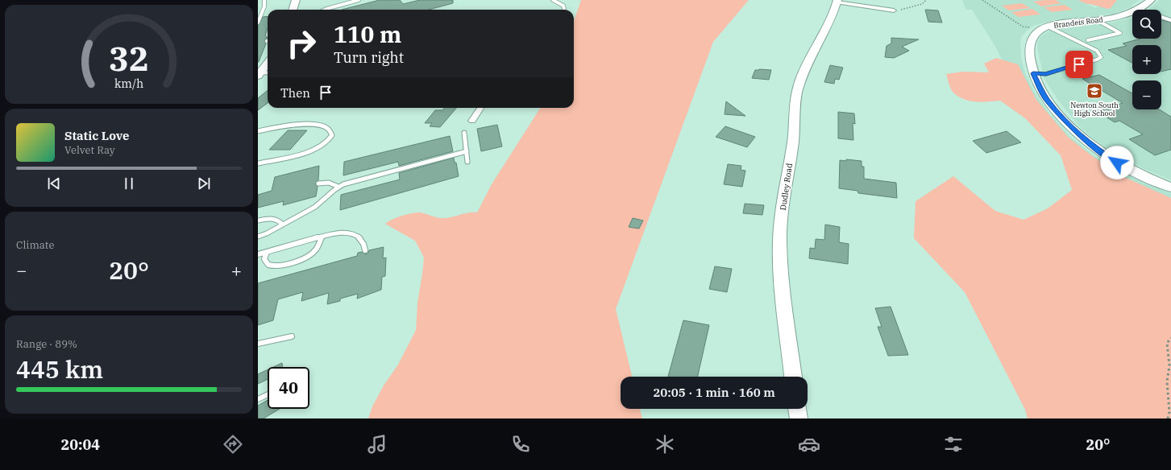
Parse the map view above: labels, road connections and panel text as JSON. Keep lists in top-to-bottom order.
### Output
{
  "streets": {
    "street": ["Brandeis Road", "Dudley Road"]
  },
  "places": {
    "school or university": ["Newton South High School"]
  },
  "page": {
    "map_buttons": ["+", "−"],
    "turn": ["110 m", "Turn right"],
    "then": "Then",
    "song": ["Static Love", "Velvet Ray"],
    "tile": [
      "Climate",
      ["Range · 89%", "445 km"]
    ],
    "heat": ["−", "20°", "+"],
    "limit": "40",
    "trip": "20:05 · 1 min · 160 m",
    "tabs": ["20:04", "20°"],
    "gauge": ["32", "km/h"]
  }
}
